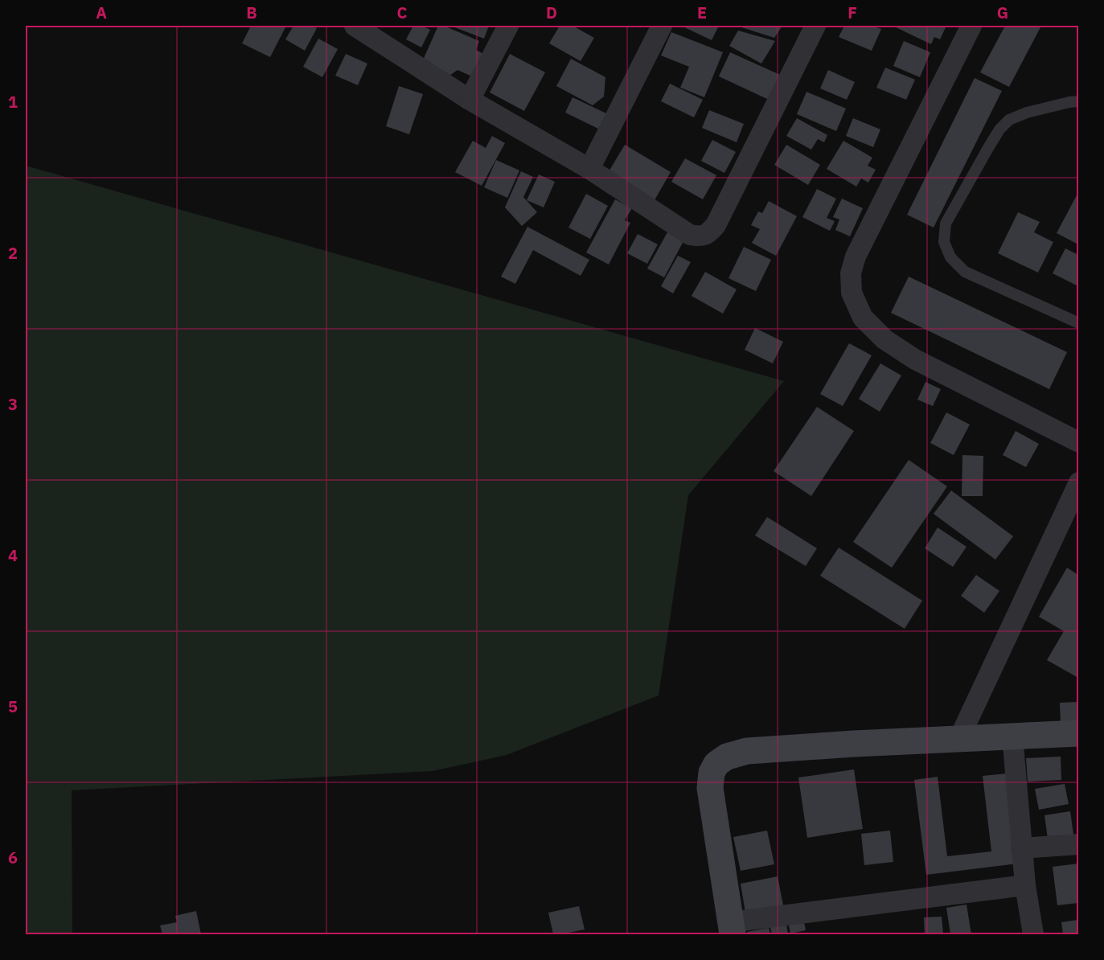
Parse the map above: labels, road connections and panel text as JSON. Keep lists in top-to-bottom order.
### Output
{
  "grid": {
    "columns": [
      "A",
      "B",
      "C",
      "D",
      "E",
      "F",
      "G"
    ],
    "rows": [
      "1",
      "2",
      "3",
      "4",
      "5",
      "6"
    ]
  }
}
